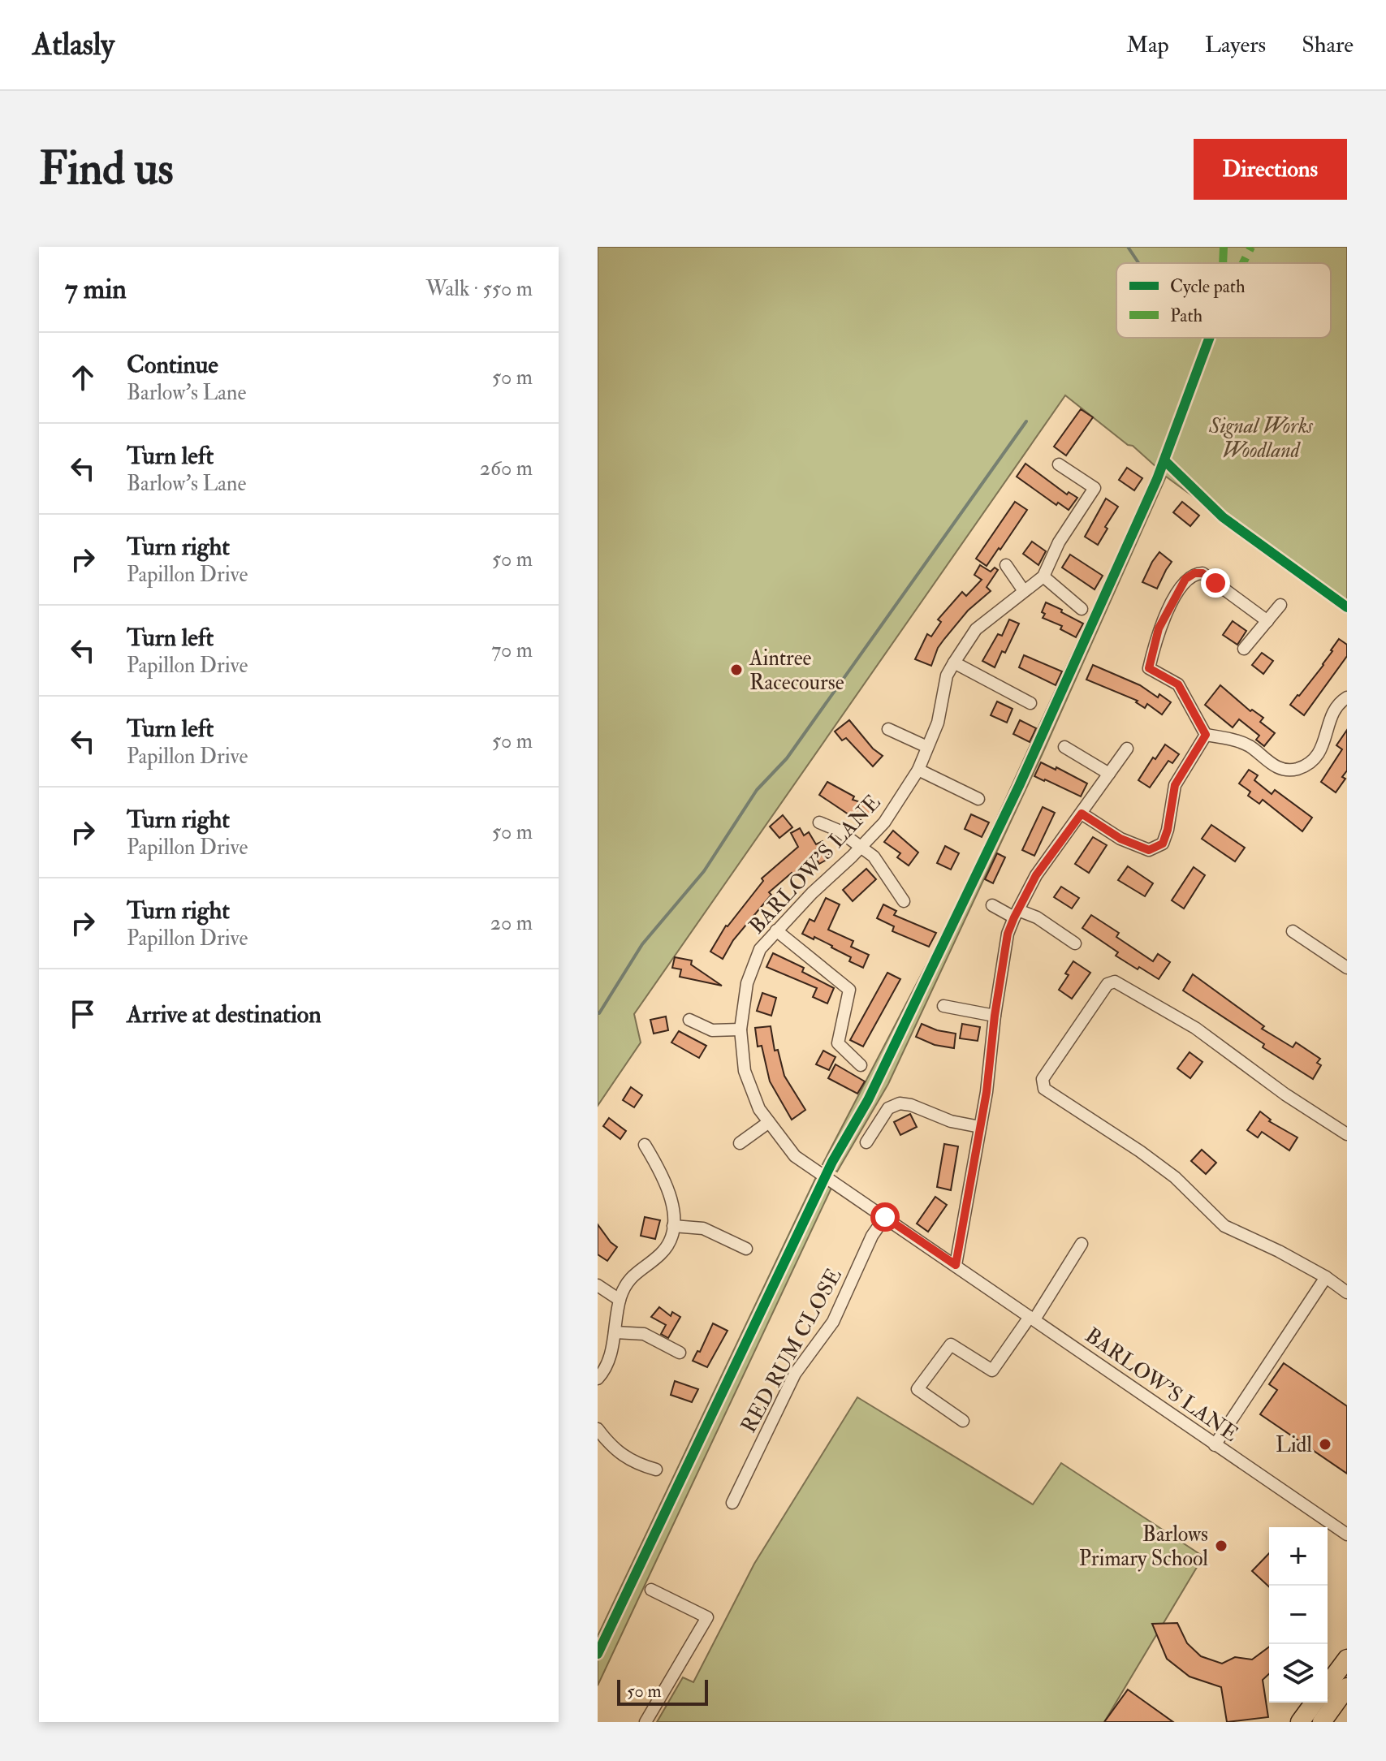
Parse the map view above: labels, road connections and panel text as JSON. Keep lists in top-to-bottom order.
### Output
{
  "streets": {
    "street": ["BARLOW'S LANE", "RED RUM CLOSE"]
  },
  "crossings": [
    ["BARLOW'S LANE", "RED RUM CLOSE"]
  ],
  "parks": ["Signal Works Woodland"],
  "places": ["Aintree Racecourse", "Lidl", "Barlows Primary School"],
  "legend": ["Cycle path", "Path"],
  "scale_bar": "50 m",
  "page": {
    "header": "Atlasly",
    "nav": ["Map", "Layers", "Share"],
    "buttons": "Directions",
    "title": "Find us",
    "heading": ["7 min", "Walk · 550 m"],
    "list": [
      ["Continue", "Barlow's Lane", "50 m"],
      ["Turn left", "Barlow's Lane", "260 m"],
      ["Turn right", "Papillon Drive", "50 m"],
      ["Turn left", "Papillon Drive", "70 m"],
      ["Turn left", "Papillon Drive", "50 m"],
      ["Turn right", "Papillon Drive", "50 m"],
      ["Turn right", "Papillon Drive", "20 m"],
      "Arrive at destination"
    ],
    "map_buttons": ["+", "−"],
    "scale": "50 m"
  }
}
